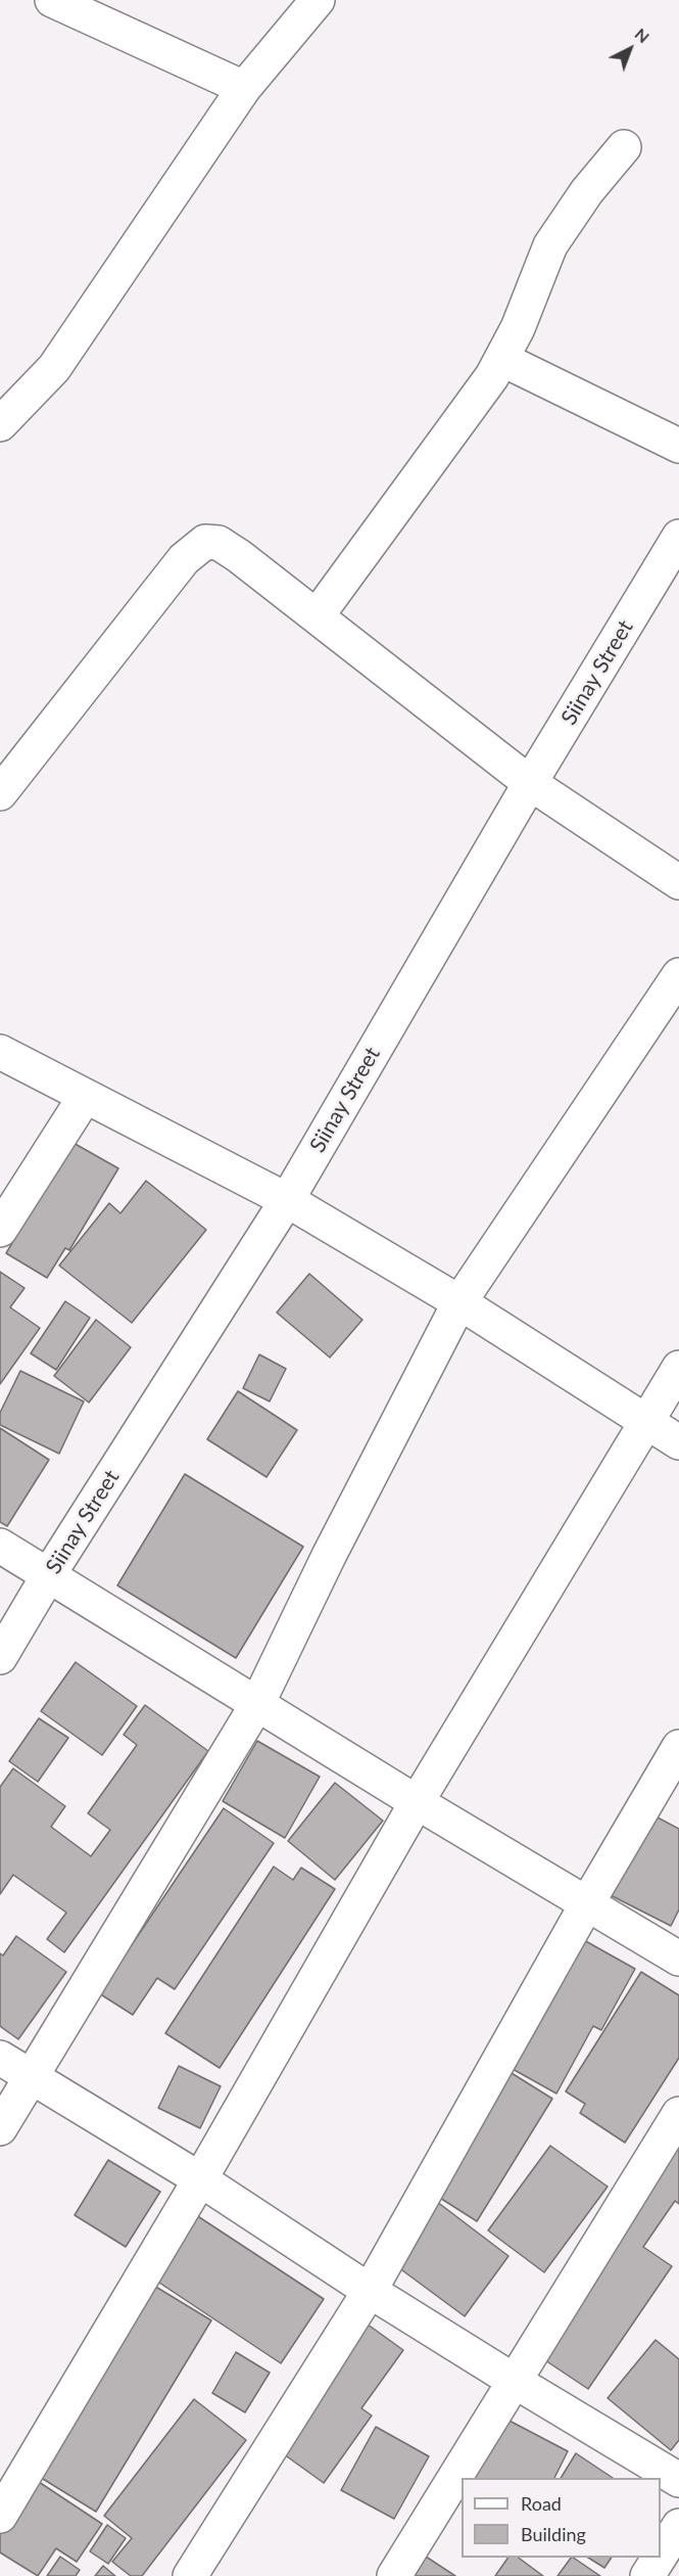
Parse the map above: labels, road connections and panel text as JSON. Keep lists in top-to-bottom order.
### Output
{
  "streets": {
    "street": ["Siinay Street"]
  },
  "legend": ["Road", "Building"],
  "north": "top right"
}
